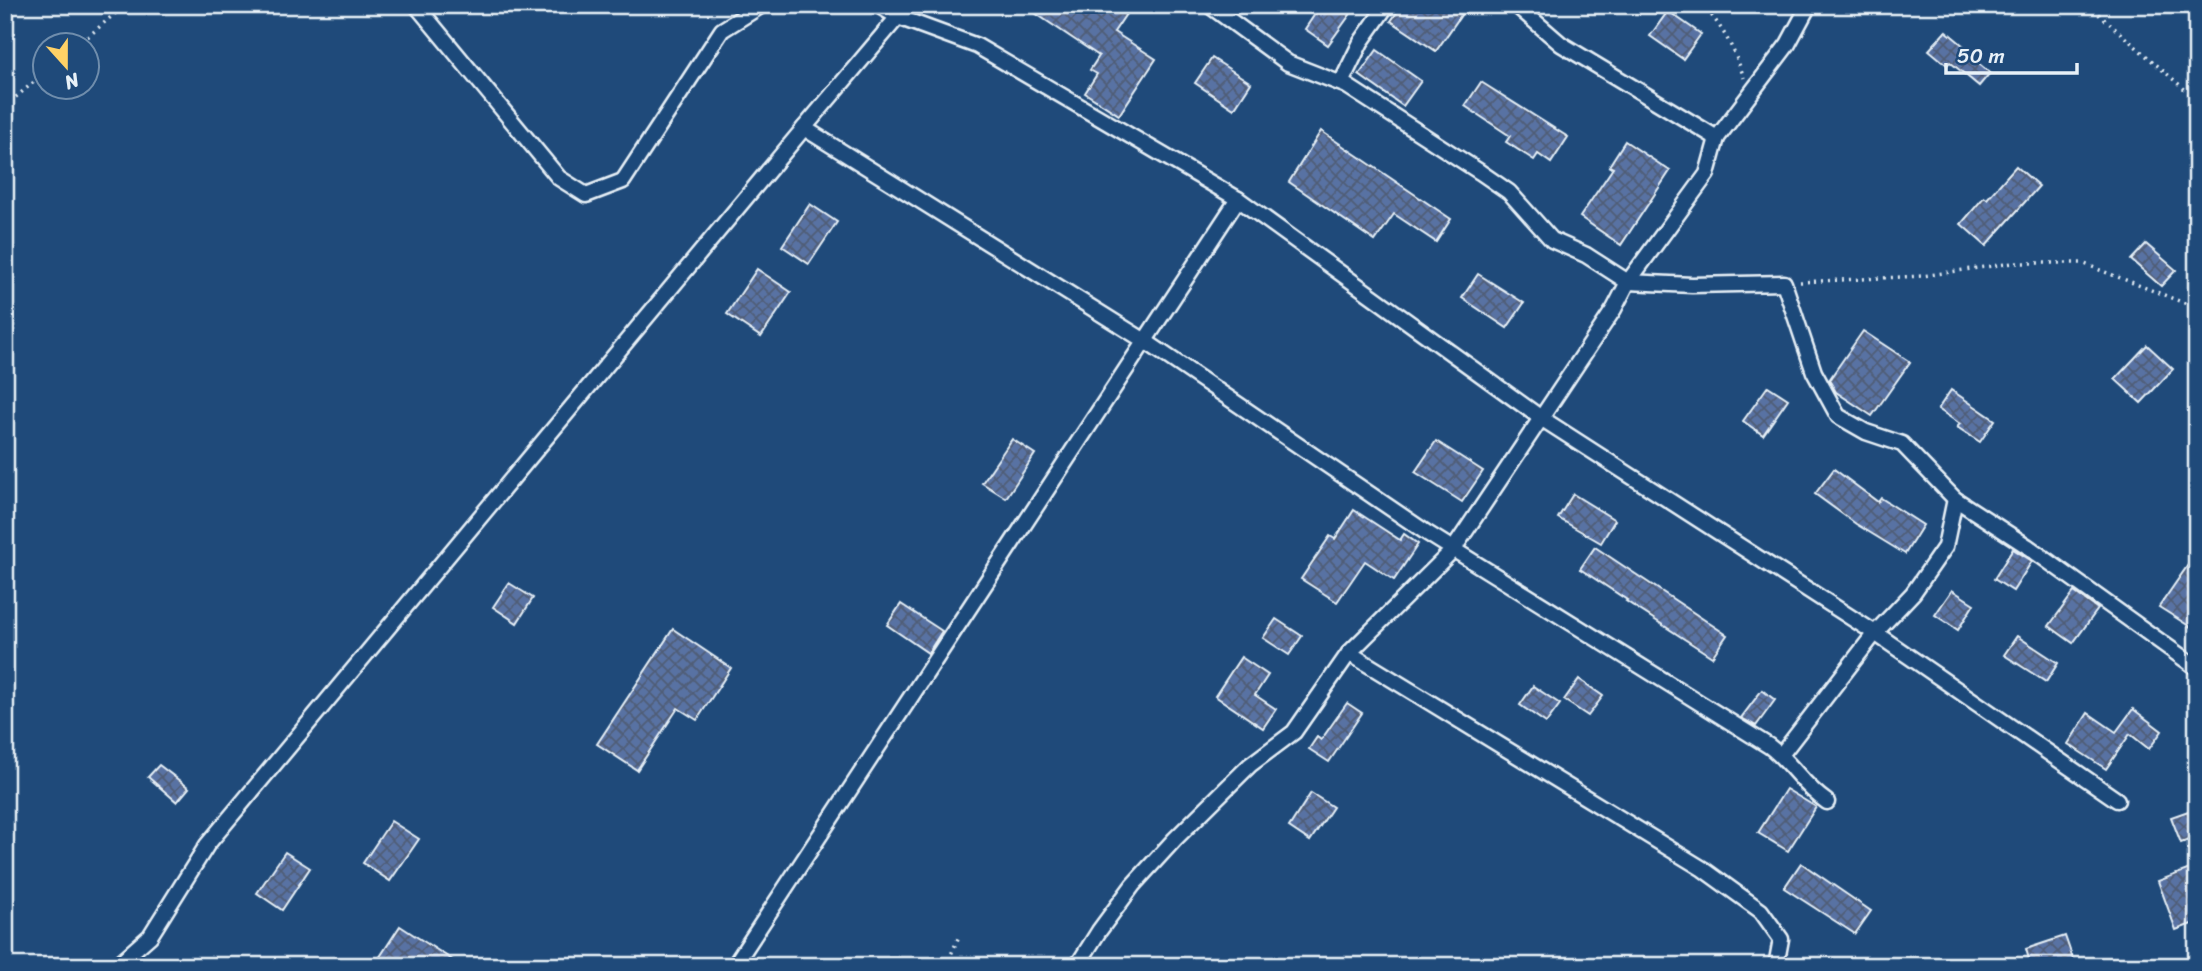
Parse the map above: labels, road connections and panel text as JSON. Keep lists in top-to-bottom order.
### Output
{
  "scale_bar": "50 m",
  "north": "bottom"
}
